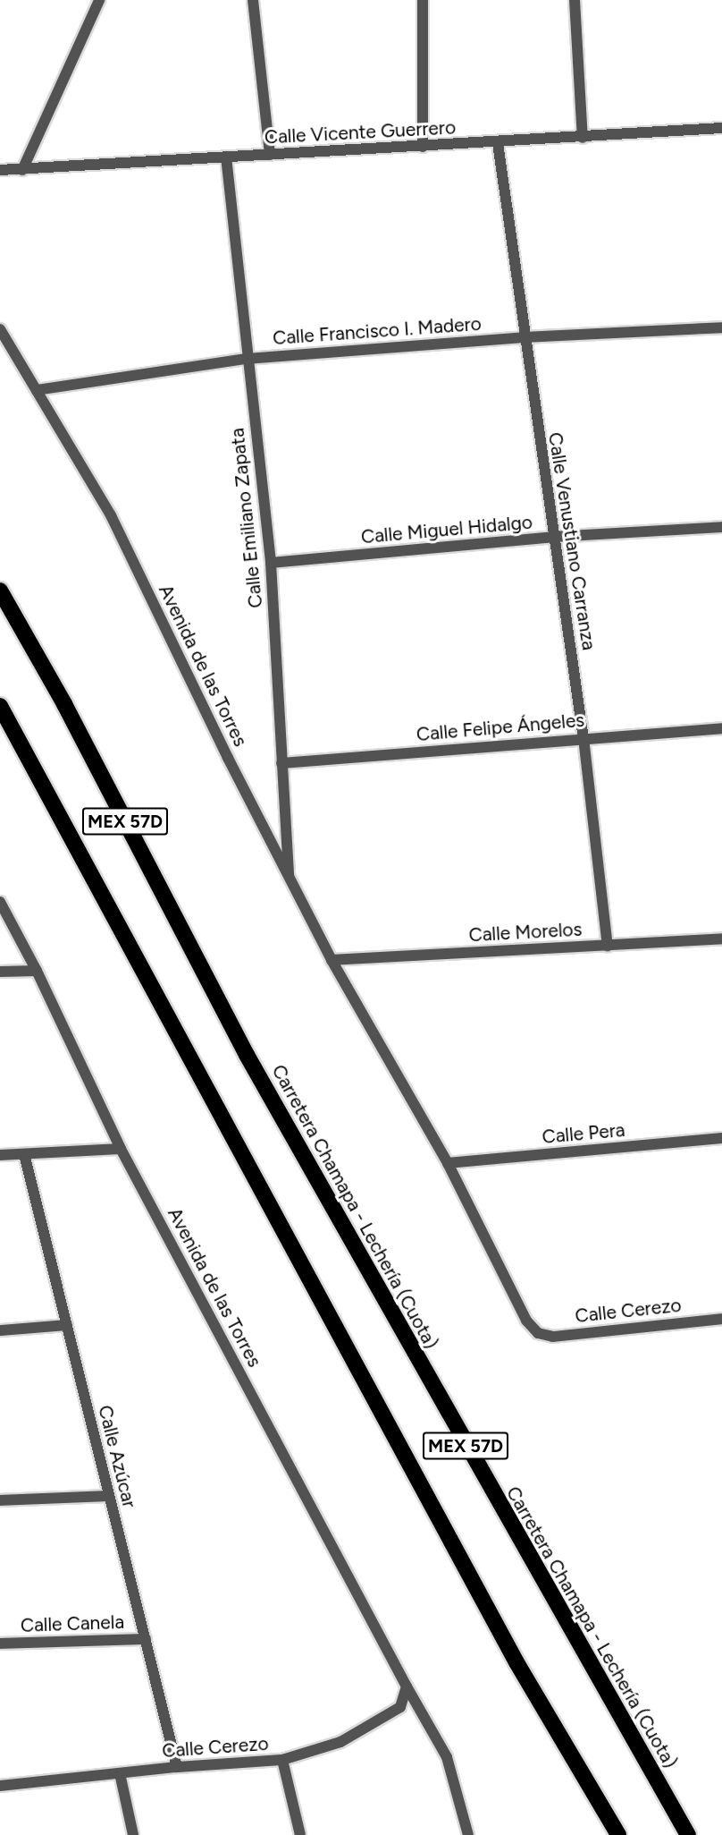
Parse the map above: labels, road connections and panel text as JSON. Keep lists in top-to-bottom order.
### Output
{
  "streets": {
    "highway": ["MEX 57D", "Carretera Chamapa - Lechería (Cuota)"],
    "street": [
      "Calle Vicente Guerrero",
      "Calle Francisco I. Madero",
      "Calle Emiliano Zapata",
      "Calle Miguel Hidalgo",
      "Calle Venustiano Carranza",
      "Avenida de las Torres",
      "Calle Felipe Ángeles",
      "Calle Morelos",
      "Calle Pera",
      "Calle Cerezo",
      "Calle Azúcar",
      "Calle Canela"
    ]
  },
  "crossings": [
    ["Calle Vicente Guerrero", "Calle Emiliano Zapata"],
    ["Calle Vicente Guerrero", "Calle Venustiano Carranza"],
    ["Calle Francisco I. Madero", "Calle Emiliano Zapata"],
    ["Calle Francisco I. Madero", "Calle Venustiano Carranza"],
    ["Calle Francisco I. Madero", "Avenida de las Torres"],
    ["Calle Emiliano Zapata", "Calle Miguel Hidalgo"],
    ["Calle Emiliano Zapata", "Avenida de las Torres"],
    ["Calle Emiliano Zapata", "Calle Felipe Ángeles"],
    ["Calle Miguel Hidalgo", "Calle Venustiano Carranza"],
    ["Calle Venustiano Carranza", "Calle Felipe Ángeles"],
    ["Calle Venustiano Carranza", "Calle Morelos"],
    ["Avenida de las Torres", "Calle Morelos"],
    ["Avenida de las Torres", "Calle Pera"],
    ["Avenida de las Torres", "Calle Cerezo"],
    ["Calle Cerezo", "Calle Azúcar"],
    ["Calle Azúcar", "Calle Canela"]
  ]
}
